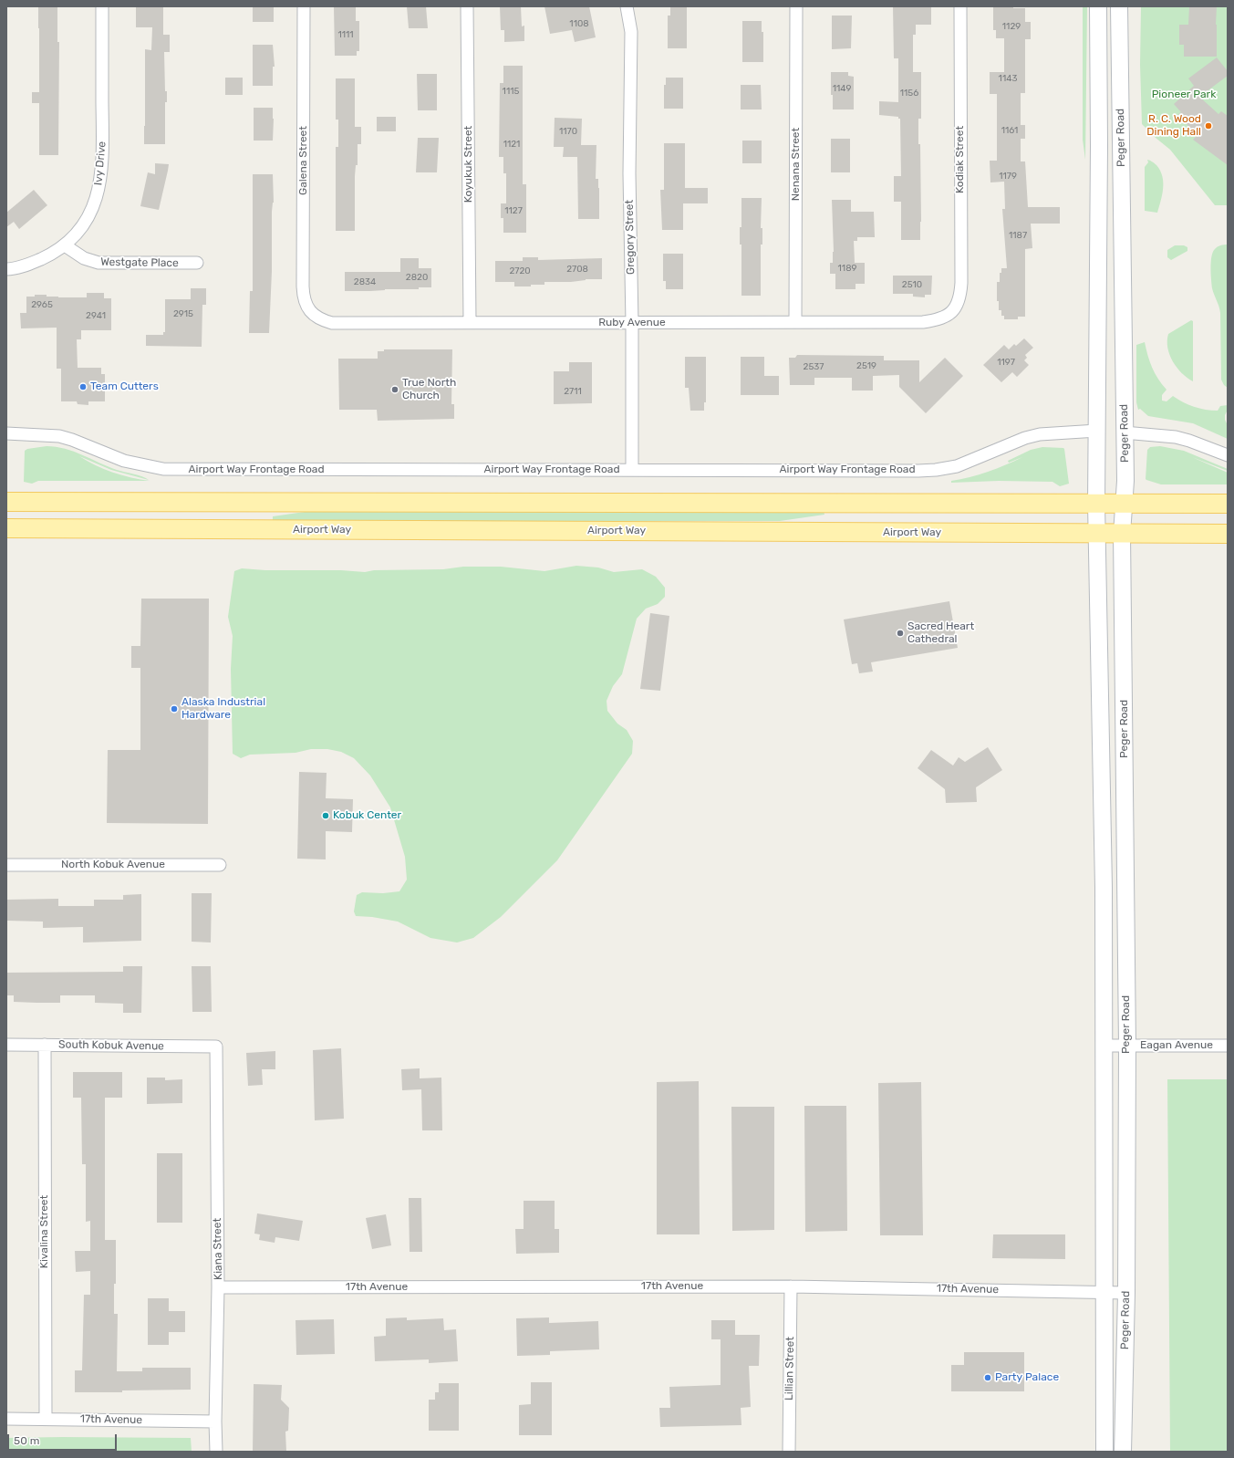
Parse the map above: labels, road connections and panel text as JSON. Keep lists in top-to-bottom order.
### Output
{
  "streets": {
    "main road": ["Peger Road", "Airport Way"],
    "street": [
      "Kodiak Street",
      "Galena Street",
      "Ivy Drive",
      "Koyukuk Street",
      "Nenana Street",
      "Gregory Street",
      "Westgate Place",
      "Ruby Avenue",
      "Airport Way Frontage Road",
      "North Kobuk Avenue",
      "South Kobuk Avenue",
      "Eagan Avenue",
      "Kivalina Street",
      "Kiana Street",
      "17th Avenue",
      "Lillian Street"
    ]
  },
  "crossings": [
    ["Peger Road", "Airport Way Frontage Road"],
    ["Peger Road", "Airport Way"],
    ["Peger Road", "Eagan Avenue"],
    ["Peger Road", "17th Avenue"],
    ["Kodiak Street", "Ruby Avenue"],
    ["Galena Street", "Ruby Avenue"],
    ["Ivy Drive", "Westgate Place"],
    ["Koyukuk Street", "Ruby Avenue"],
    ["Nenana Street", "Ruby Avenue"],
    ["Gregory Street", "Ruby Avenue"],
    ["Gregory Street", "Airport Way Frontage Road"],
    ["South Kobuk Avenue", "Kivalina Street"],
    ["South Kobuk Avenue", "Kiana Street"],
    ["Kivalina Street", "17th Avenue"],
    ["Kiana Street", "17th Avenue"],
    ["17th Avenue", "Lillian Street"]
  ],
  "parks": ["Pioneer Park"],
  "places": [
    "R. C. Wood Dining Hall",
    "Team Cutters",
    "True North Church",
    "Sacred Heart Cathedral",
    "Alaska Industrial Hardware",
    "Kobuk Center",
    "Party Palace"
  ],
  "house_numbers": [
    "1108",
    "1129",
    "1111",
    "1143",
    "1149",
    "1115",
    "1156",
    "1161",
    "1170",
    "1121",
    "1179",
    "1127",
    "1187",
    "1189",
    "2708",
    "2720",
    "2820",
    "2834",
    "2510",
    "2965",
    "2915",
    "2941",
    "1197",
    "2519",
    "2537",
    "2711"
  ],
  "scale_bar": "50 m"
}
